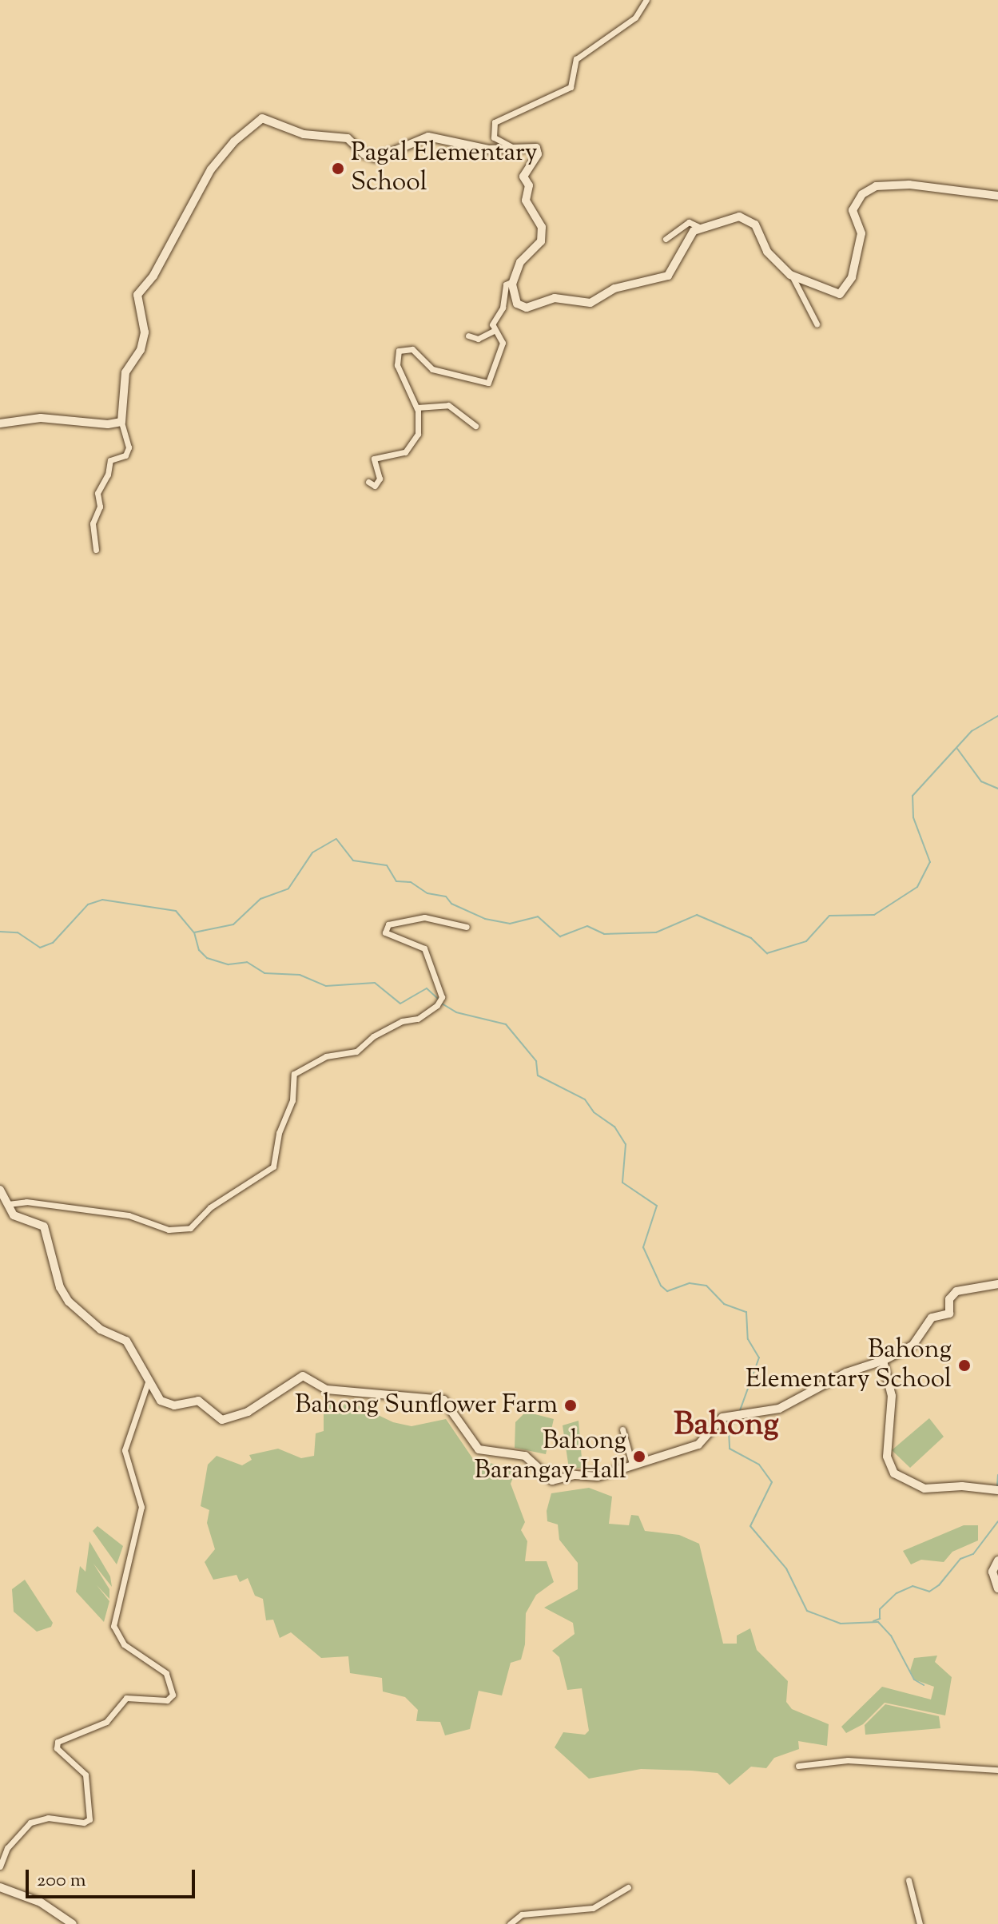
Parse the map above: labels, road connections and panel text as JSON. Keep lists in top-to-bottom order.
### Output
{
  "districts": ["Bahong"],
  "places": [
    "Pagal Elementary School",
    "Bahong Elementary School",
    "Bahong Sunflower Farm",
    "Bahong Barangay Hall"
  ],
  "scale_bar": "200 m"
}
